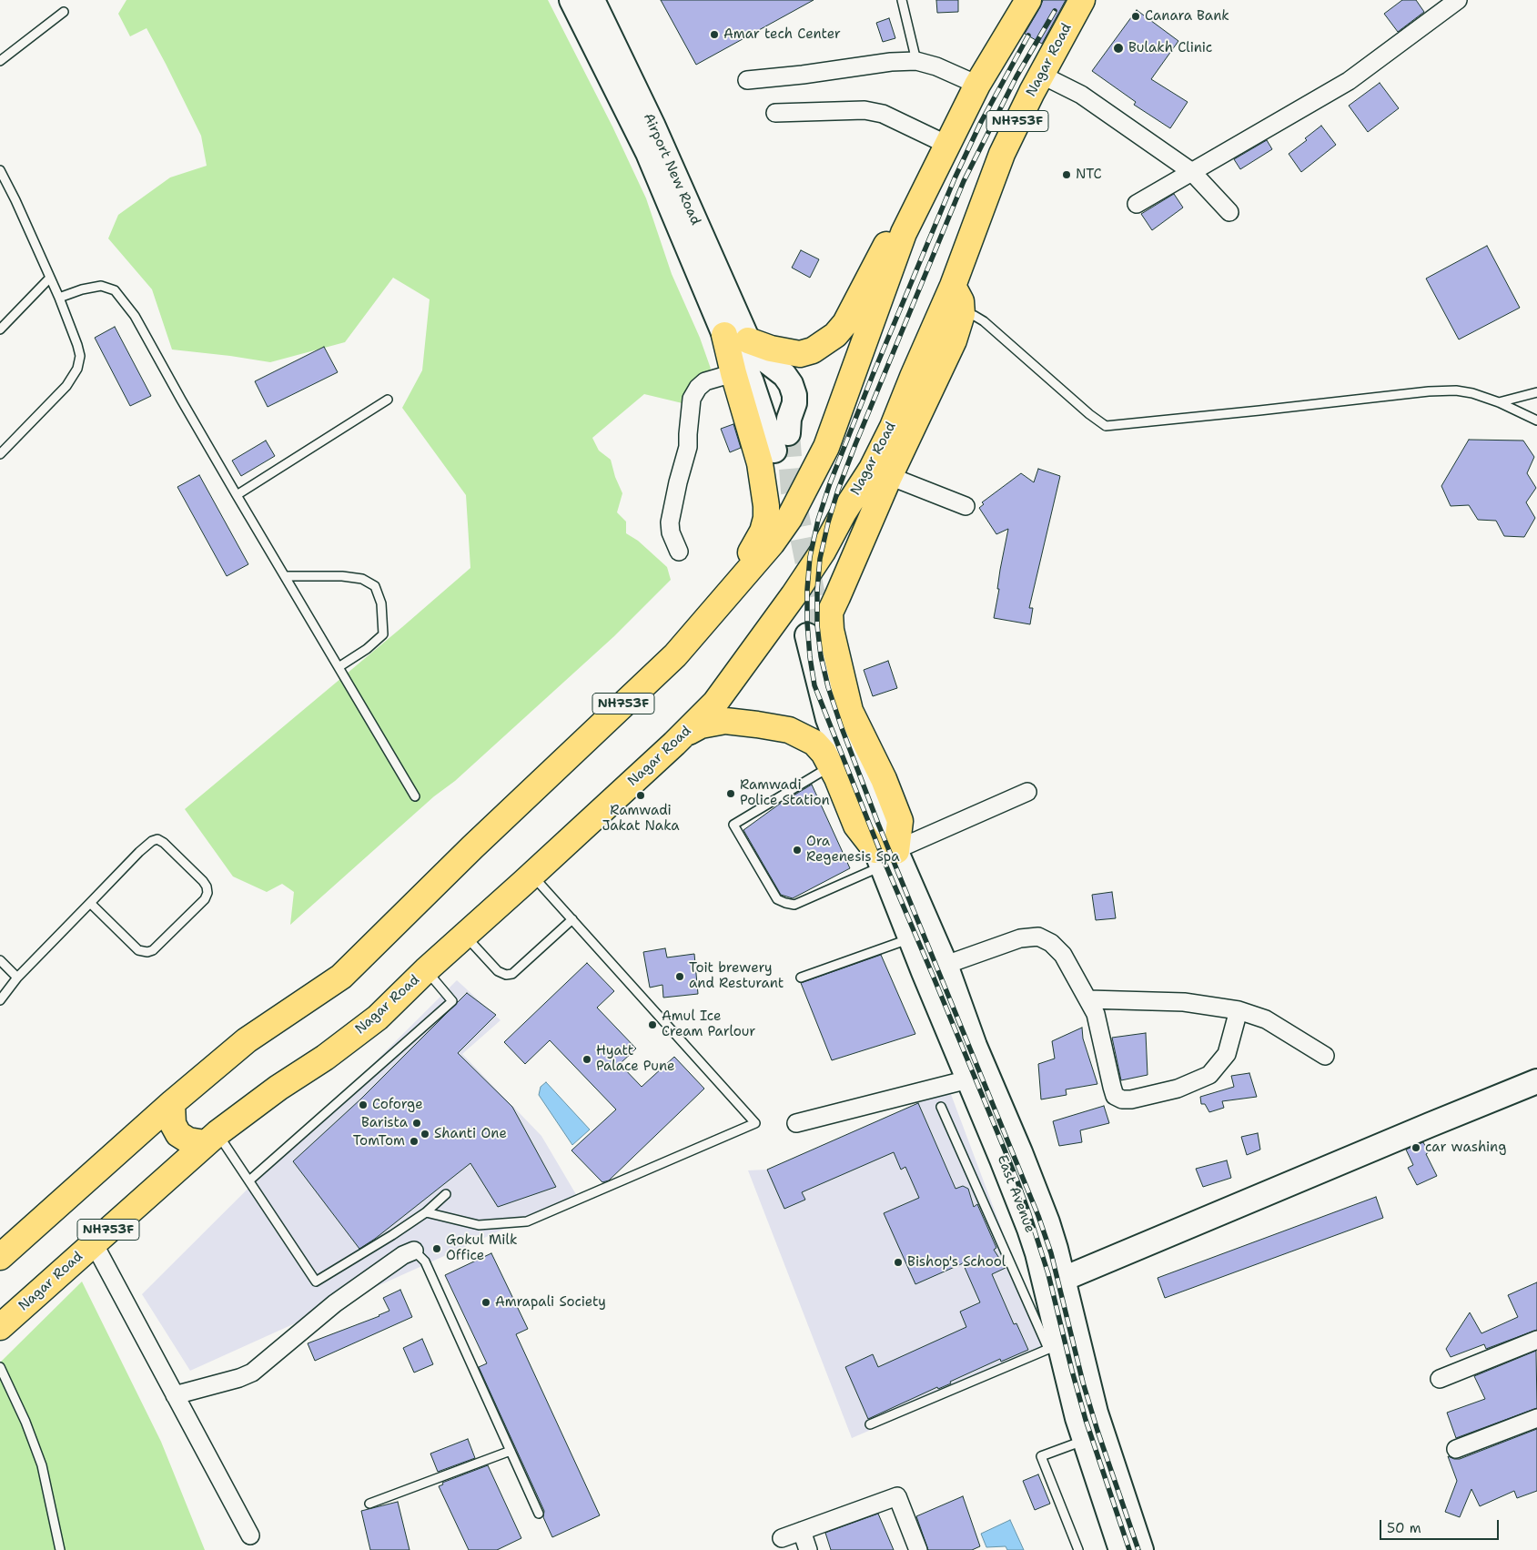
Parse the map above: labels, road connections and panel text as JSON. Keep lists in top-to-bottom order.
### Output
{
  "streets": {
    "highway": ["Nagar Road", "NH753F"],
    "main road": ["Airport New Road", "East Avenue"]
  },
  "places": [
    "Canara Bank",
    "Amar tech Center",
    "Bulakh Clinic",
    "NTC",
    "Ramwadi Police Station",
    "Ramwadi Jakat Naka",
    "Ora Regenesis Spa",
    "Toit brewery and Resturant",
    "Amul Ice Cream Parlour",
    "Hyatt Palace Pune",
    "Coforge",
    "Barista",
    "Shanti One",
    "TomTom",
    "car washing",
    "Gokul Milk Office",
    "Bishop's School",
    "Amrapali Society"
  ],
  "scale_bar": "50 m"
}
